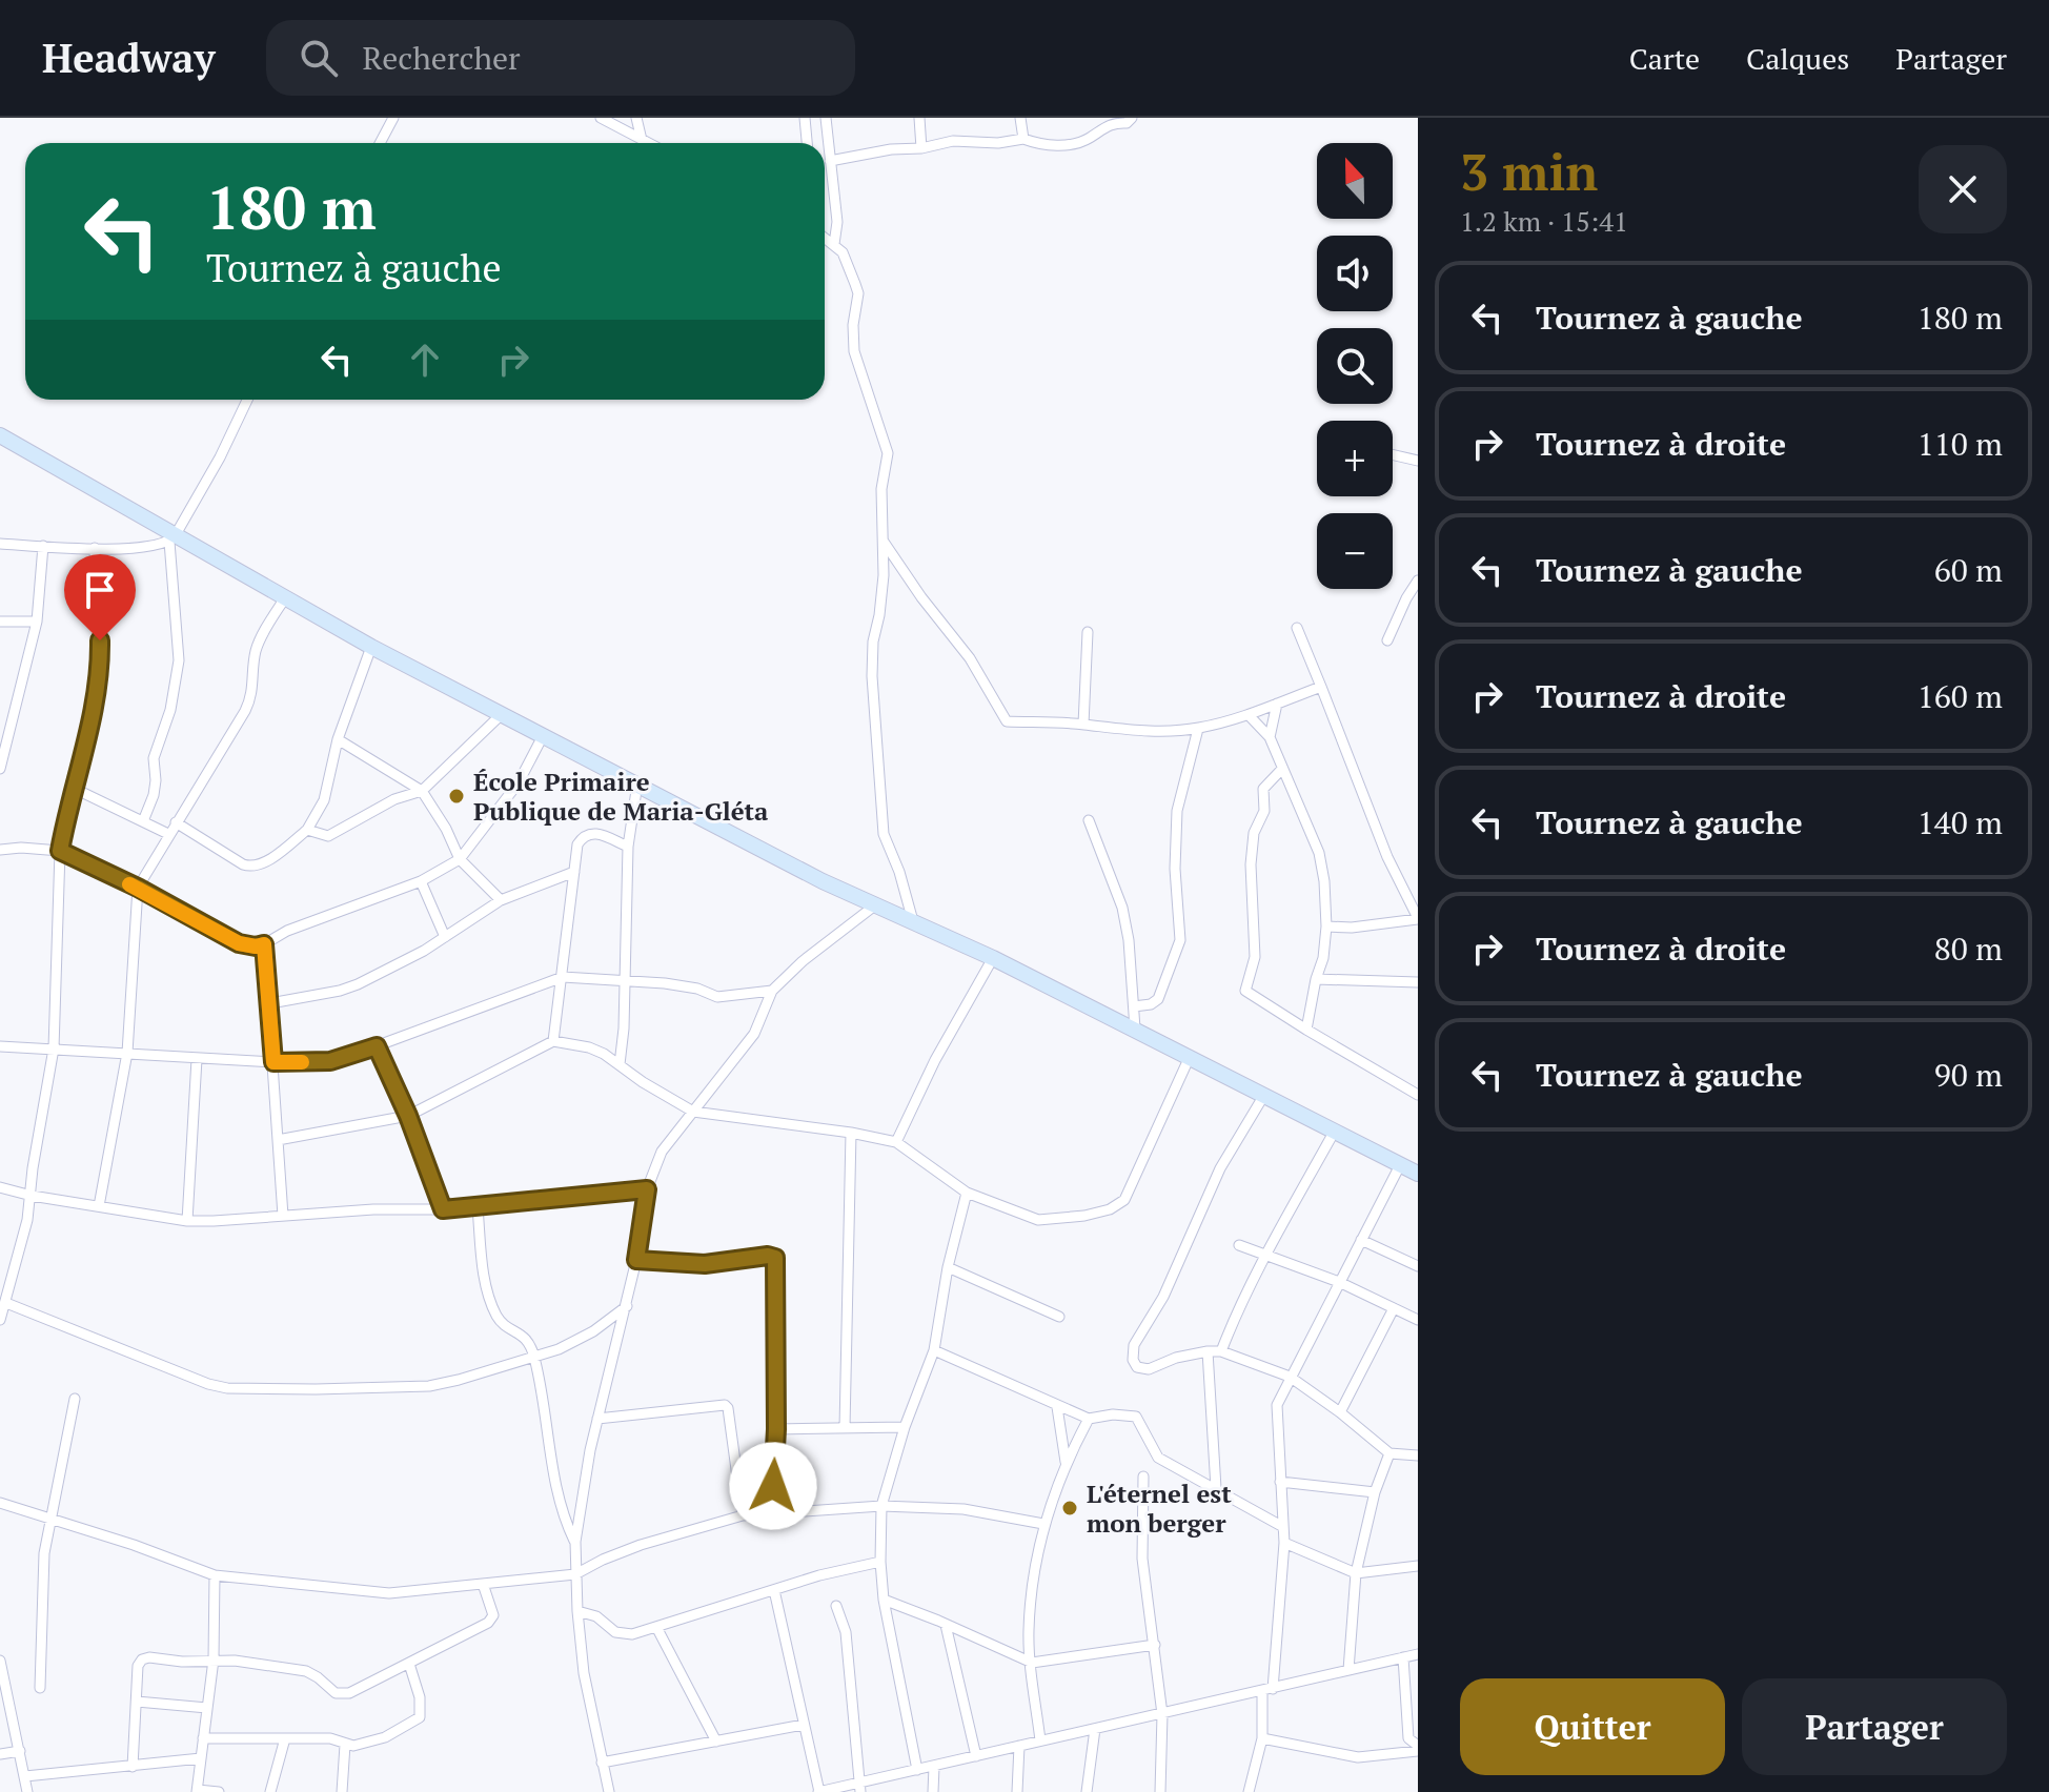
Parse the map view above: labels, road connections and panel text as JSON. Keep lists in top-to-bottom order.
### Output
{
  "places": ["École Primaire Publique de Maria-Gléta", "L'éternel est mon berger"],
  "north": "top",
  "page": {
    "header": "Headway",
    "search": "Rechercher",
    "nav": ["Carte", "Calques", "Partager"],
    "heading": ["3 min", "1.2 km · 15:41"],
    "map_buttons": ["+", "−"],
    "turn": ["180 m", "Tournez à gauche"],
    "list": [
      {
        "name": "Tournez à gauche",
        "value": "180 m"
      },
      {
        "name": "Tournez à droite",
        "value": "110 m"
      },
      {
        "name": "Tournez à gauche",
        "value": "60 m"
      },
      {
        "name": "Tournez à droite",
        "value": "160 m"
      },
      {
        "name": "Tournez à gauche",
        "value": "140 m"
      },
      {
        "name": "Tournez à droite",
        "value": "80 m"
      },
      {
        "name": "Tournez à gauche",
        "value": "90 m"
      }
    ],
    "buttons": ["Quitter", "Partager"]
  }
}
